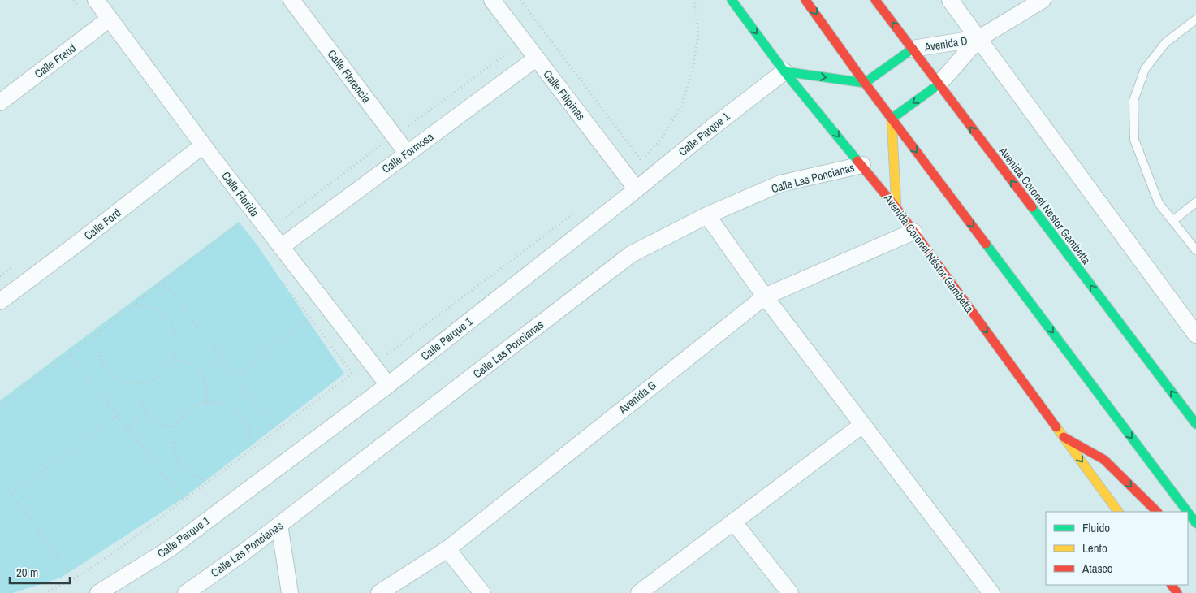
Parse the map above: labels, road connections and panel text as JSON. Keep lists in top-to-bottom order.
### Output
{
  "streets": {
    "main road": ["Avenida Coronel Nestor Gambetta", "Avenida Coronel Néstor Gambetta"],
    "street": [
      "Avenida D",
      "Calle Freud",
      "Calle Florencia",
      "Calle Filipinas",
      "Calle Parque 1",
      "Calle Formosa",
      "Calle Las Poncianas",
      "Calle Florida",
      "Calle Ford",
      "Avenida G"
    ]
  },
  "crossings": [
    ["Avenida D", "Avenida Coronel Nestor Gambetta"],
    ["Calle Freud", "Calle Florida"],
    ["Calle Florencia", "Calle Formosa"],
    ["Calle Filipinas", "Calle Parque 1"],
    ["Calle Filipinas", "Calle Formosa"],
    ["Calle Parque 1", "Calle Florida"],
    ["Calle Parque 1", "Avenida Coronel Néstor Gambetta"],
    ["Calle Formosa", "Calle Florida"],
    ["Calle Las Poncianas", "Avenida Coronel Néstor Gambetta"],
    ["Calle Florida", "Calle Ford"],
    ["Avenida Coronel Néstor Gambetta", "Avenida G"]
  ],
  "legend": ["Fluido", "Lento", "Atasco"],
  "scale_bar": "20 m"
}
